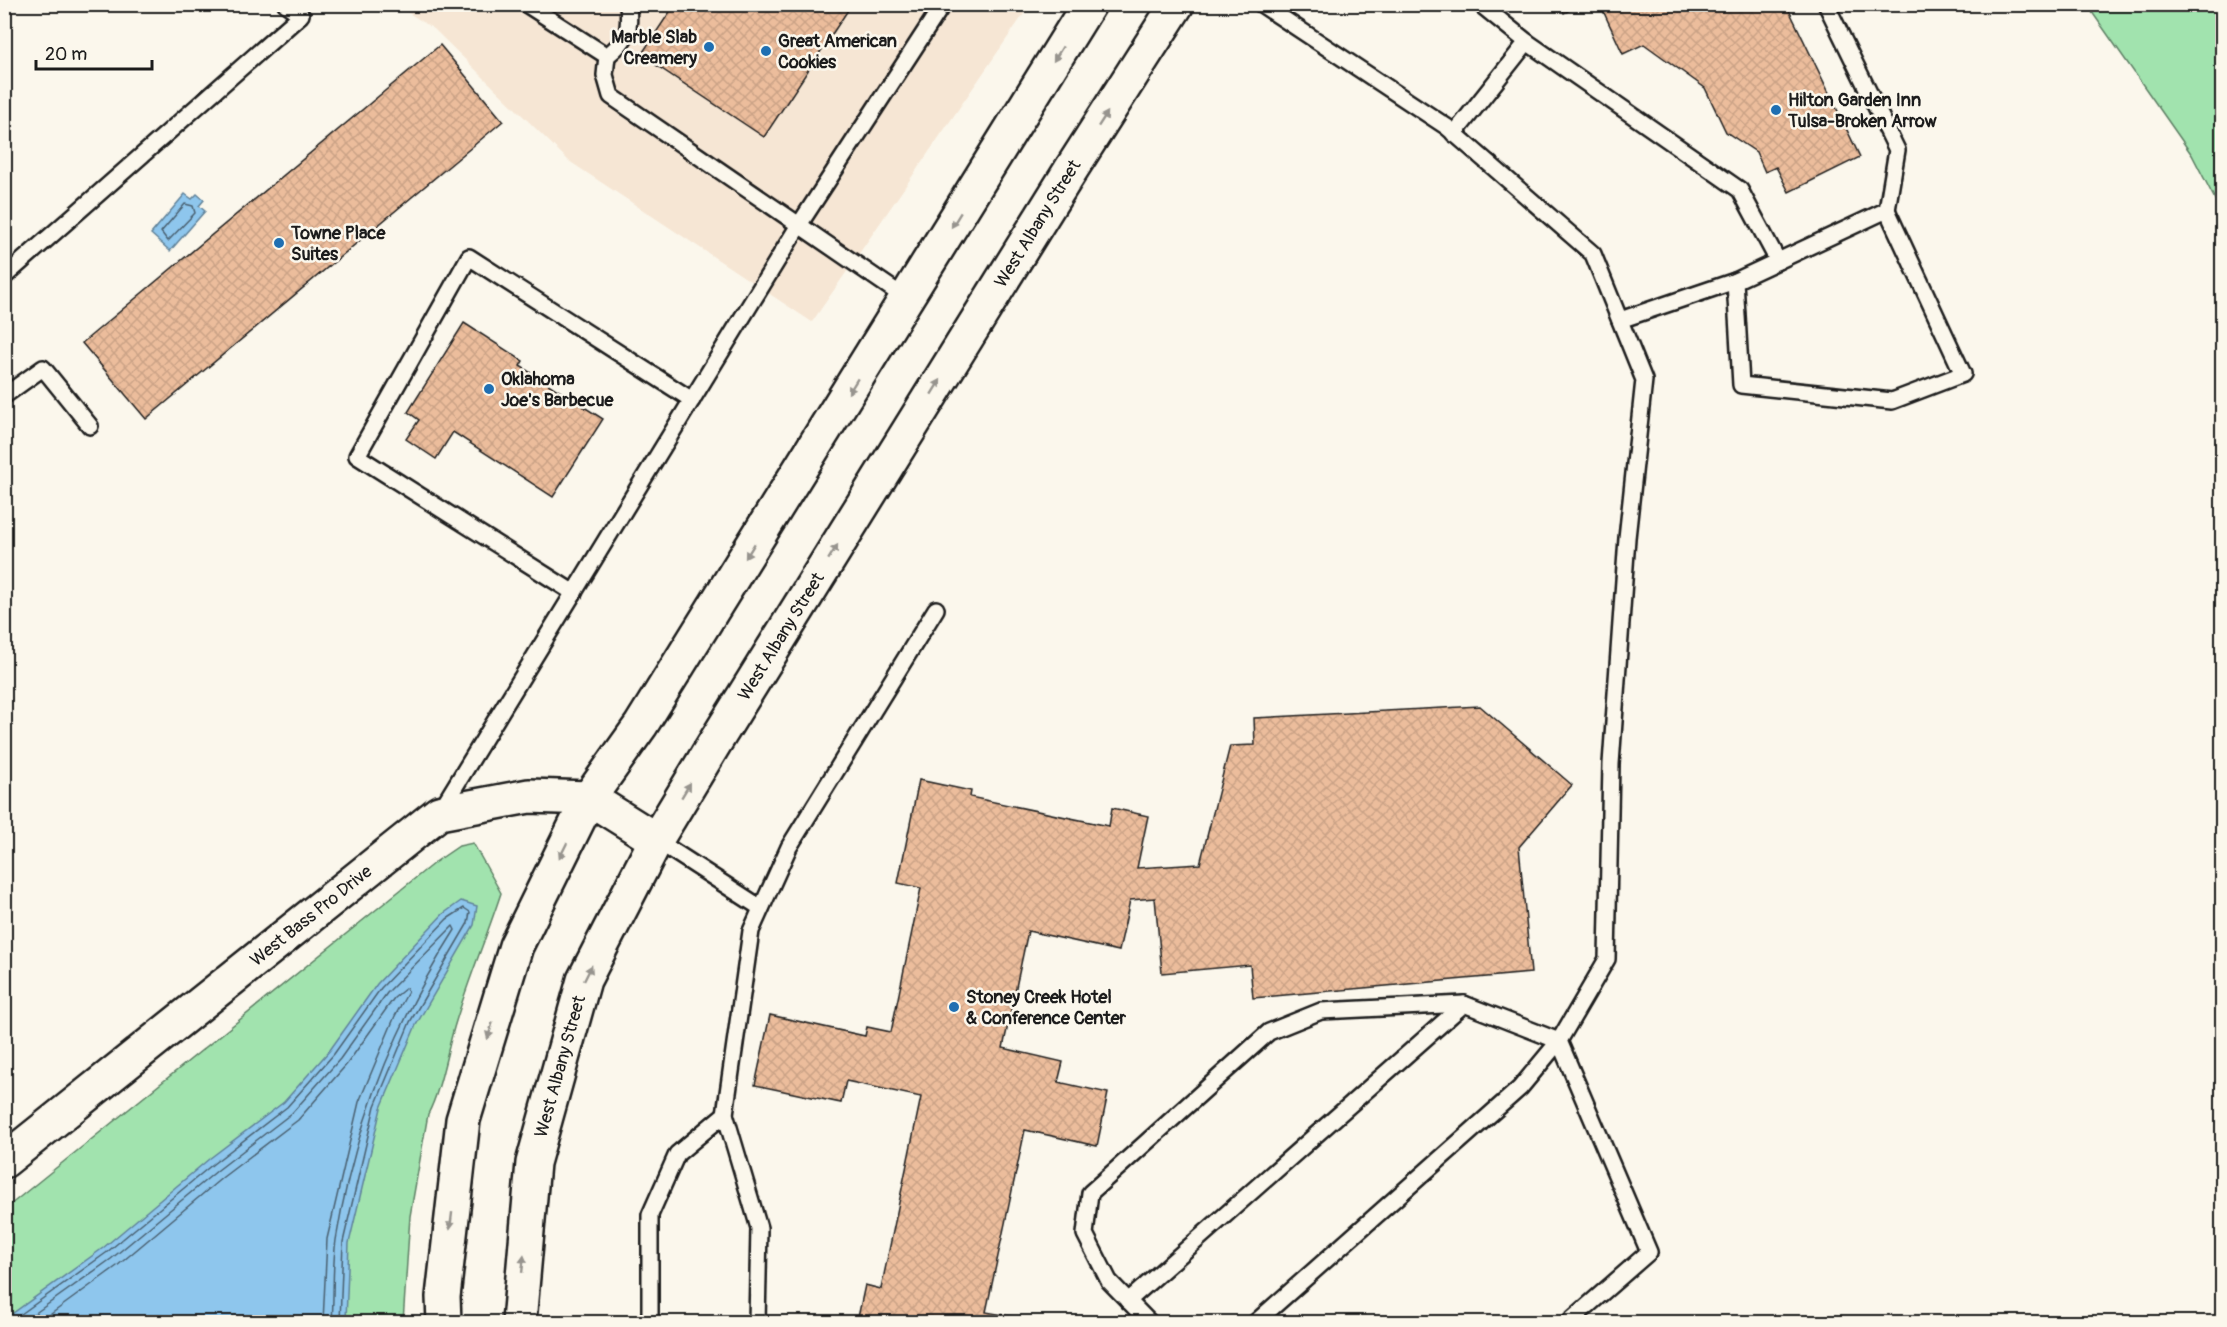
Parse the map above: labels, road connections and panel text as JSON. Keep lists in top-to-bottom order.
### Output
{
  "streets": {
    "main road": ["West Albany Street", "West Bass Pro Drive"]
  },
  "places": [
    "Marble Slab Creamery",
    "Great American Cookies",
    "Hilton Garden Inn Tulsa-Broken Arrow",
    "Towne Place Suites",
    "Oklahoma Joe's Barbecue",
    "Stoney Creek Hotel & Conference Center"
  ],
  "scale_bar": "20 m"
}
